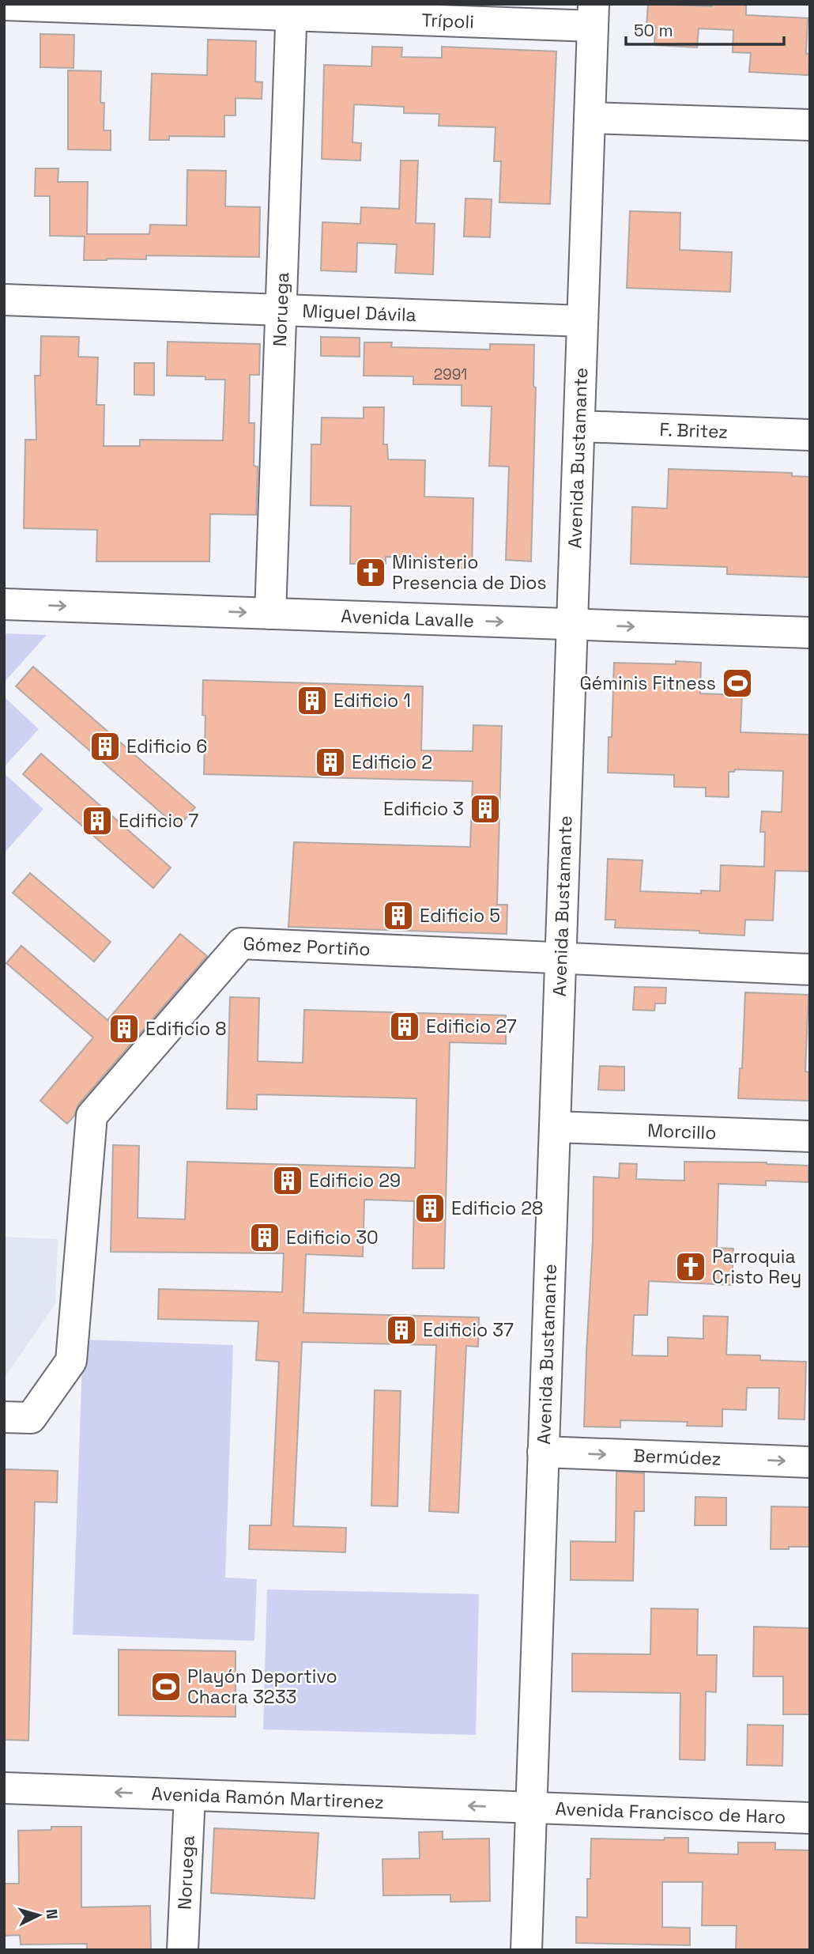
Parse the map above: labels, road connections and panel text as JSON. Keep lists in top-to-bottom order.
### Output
{
  "streets": {
    "street": [
      "Trípoli",
      "Noruega",
      "Miguel Dávila",
      "F. Britez",
      "Avenida Bustamante",
      "Avenida Lavalle",
      "Gómez Portiño",
      "Morcillo",
      "Bermúdez",
      "Avenida Ramón Martirenez",
      "Avenida Francisco de Haro"
    ]
  },
  "crossings": [
    ["Trípoli", "Noruega"],
    ["Trípoli", "Avenida Bustamante"],
    ["Noruega", "Miguel Dávila"],
    ["Noruega", "Avenida Lavalle"],
    ["Noruega", "Avenida Ramón Martirenez"],
    ["Miguel Dávila", "Avenida Bustamante"],
    ["F. Britez", "Avenida Bustamante"],
    ["Avenida Bustamante", "Avenida Lavalle"],
    ["Avenida Bustamante", "Gómez Portiño"],
    ["Avenida Bustamante", "Morcillo"],
    ["Avenida Bustamante", "Bermúdez"],
    ["Avenida Bustamante", "Avenida Ramón Martirenez"],
    ["Avenida Bustamante", "Avenida Francisco de Haro"],
    ["Avenida Ramón Martirenez", "Avenida Francisco de Haro"]
  ],
  "one_way": ["Avenida Lavalle", "Bermúdez", "Avenida Ramón Martirenez"],
  "places": {
    "church": ["Ministerio Presencia de Dios", "Parroquia Cristo Rey"],
    "sports": ["Géminis Fitness", "Playón Deportivo Chacra 3233"],
    "building": [
      "Edificio 1",
      "Edificio 6",
      "Edificio 2",
      "Edificio 3",
      "Edificio 7",
      "Edificio 5",
      "Edificio 27",
      "Edificio 8",
      "Edificio 29",
      "Edificio 28",
      "Edificio 30",
      "Edificio 37"
    ]
  },
  "house_numbers": ["2991"],
  "scale_bar": "50 m",
  "north": "right"
}
